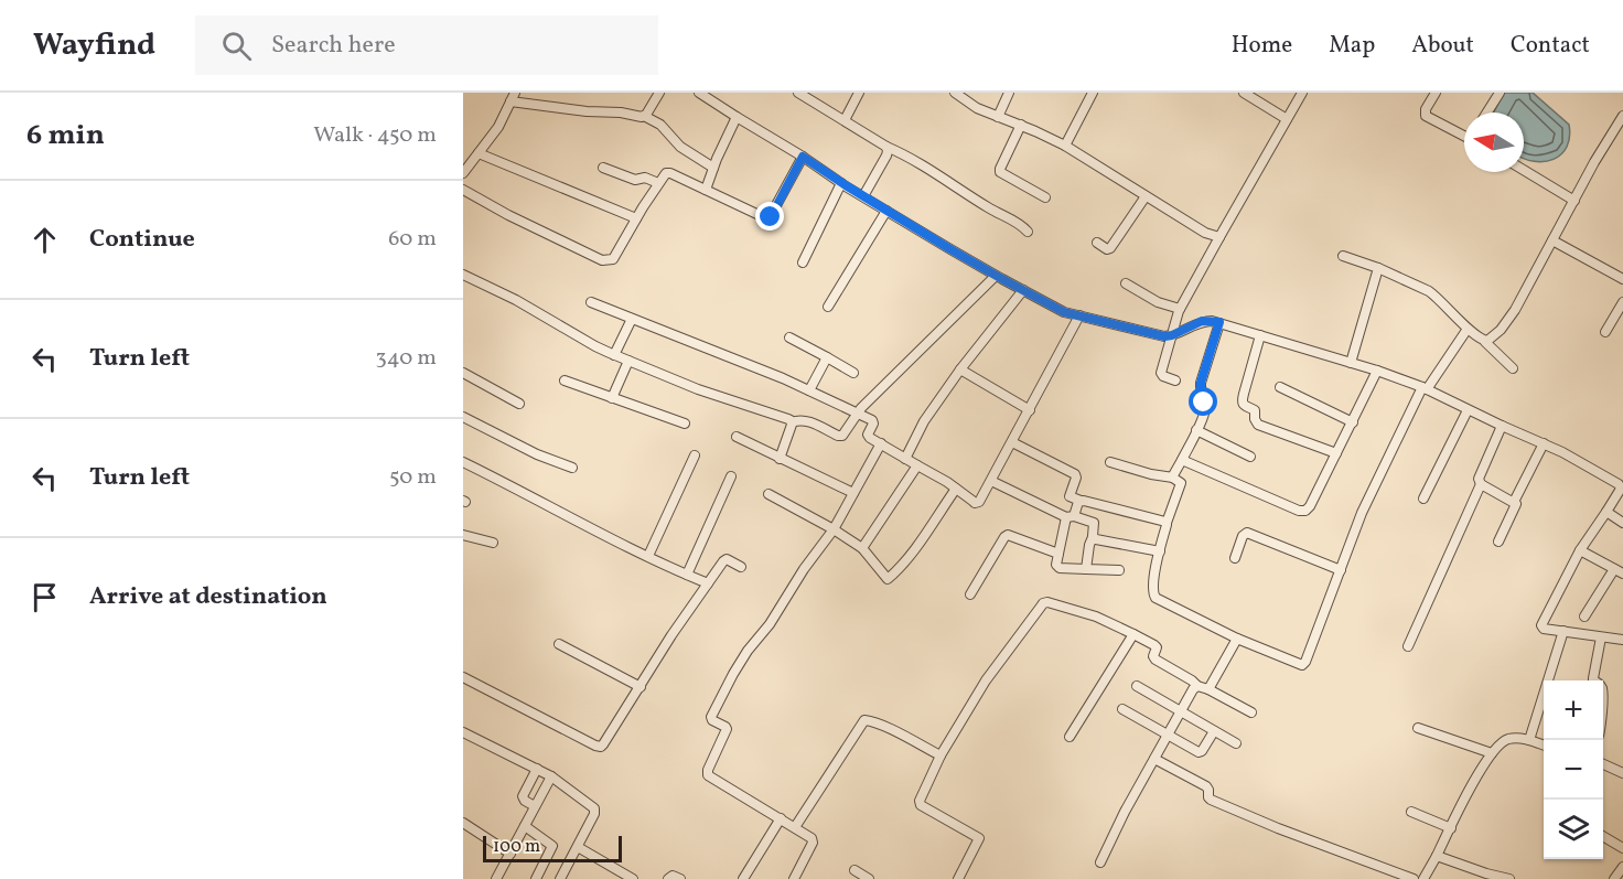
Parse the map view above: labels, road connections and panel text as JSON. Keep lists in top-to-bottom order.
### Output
{
  "scale_bar": "100 m",
  "north": "left",
  "page": {
    "header": "Wayfind",
    "search": "Search here",
    "nav": [
      "Home",
      "Map",
      "About",
      "Contact"
    ],
    "heading": ["6 min", "Walk · 450 m"],
    "list": [
      ["Continue", "60 m"],
      ["Turn left", "340 m"],
      ["Turn left", "50 m"],
      "Arrive at destination"
    ],
    "map_buttons": ["+", "−"],
    "scale": "100 m"
  }
}
